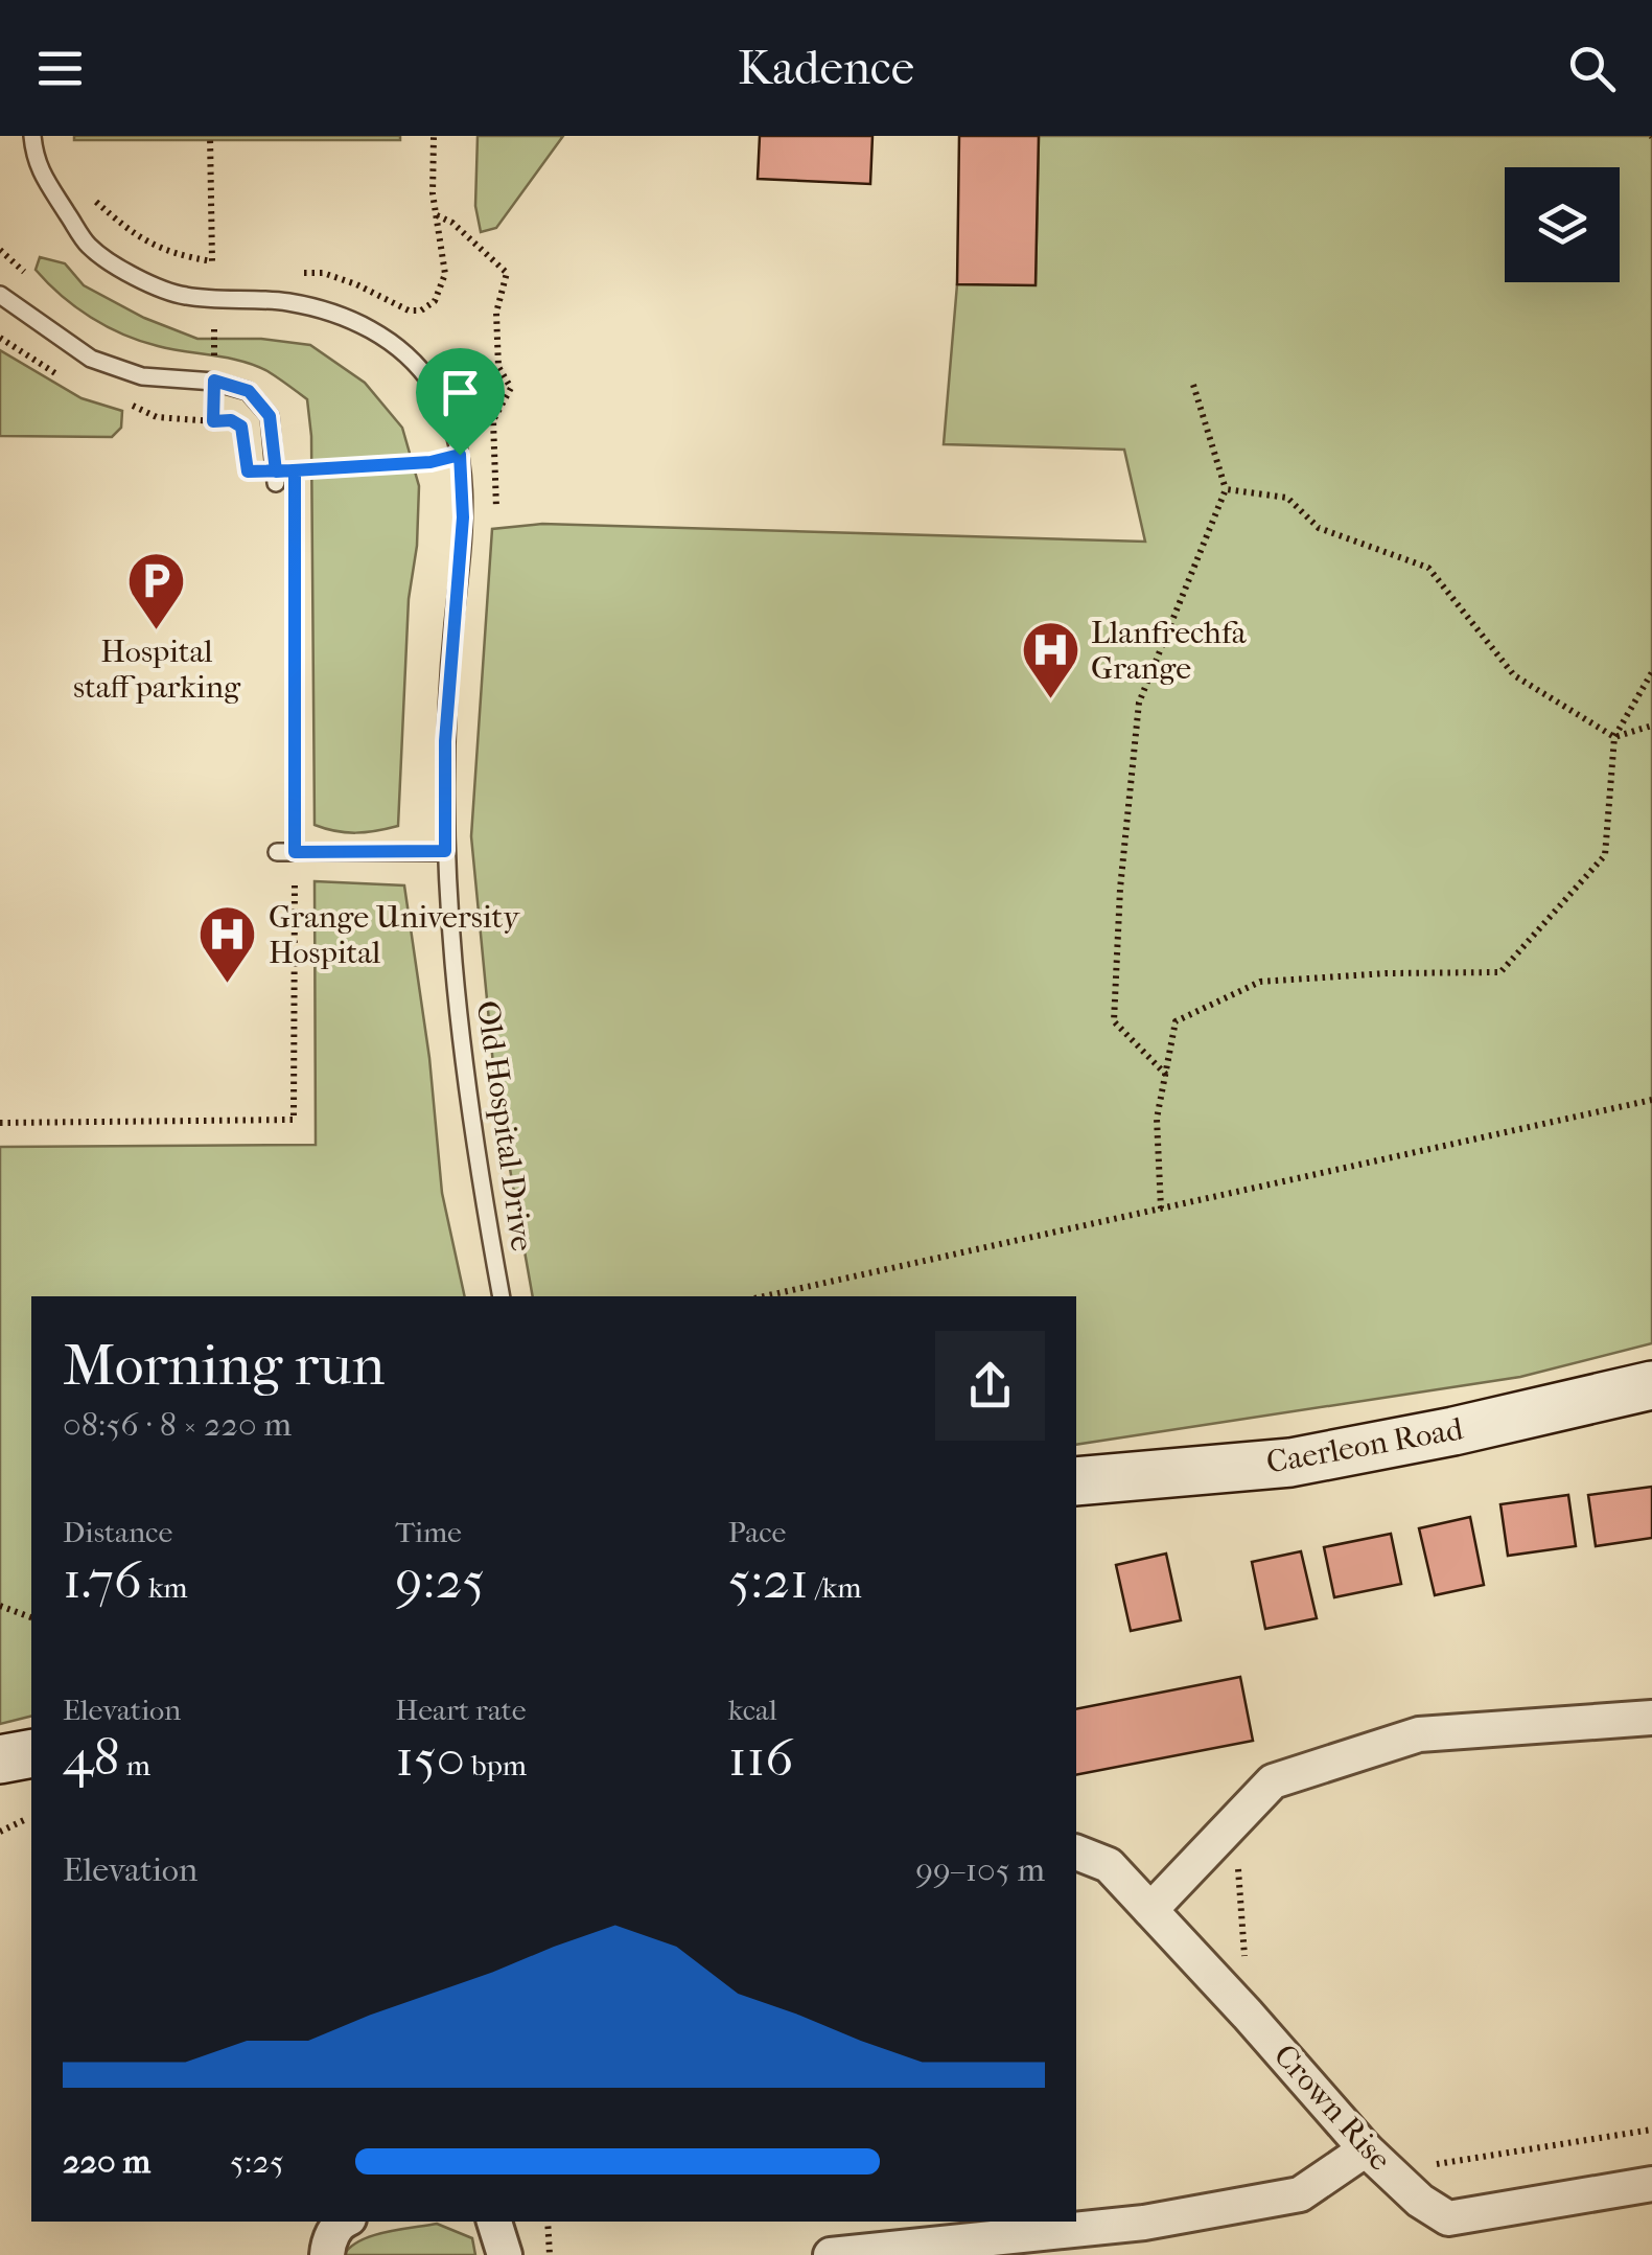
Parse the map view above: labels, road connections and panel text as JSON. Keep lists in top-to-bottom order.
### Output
{
  "streets": {
    "main road": ["Caerleon Road"],
    "street": ["Crown Rise"],
    "lane": ["Old Hospital Drive"]
  },
  "places": {
    "parking": ["Hospital staff parking"],
    "hospital": ["Llanfrechfa Grange", "Grange University Hospital"]
  },
  "page": {
    "header": "Kadence",
    "heading": ["Morning run", "08:56 · 8 × 220 m"],
    "stats": [
      ["Distance", "1.76 km"],
      ["Time", "9:25"],
      ["Pace", "5:21 /km"],
      ["Elevation", "48 m"],
      ["Heart rate", "150 bpm"],
      ["kcal", "116"]
    ],
    "chart": ["Elevation", "99–105 m"],
    "list": [
      {
        "name": "220 m",
        "note": "5:25"
      }
    ]
  }
}
